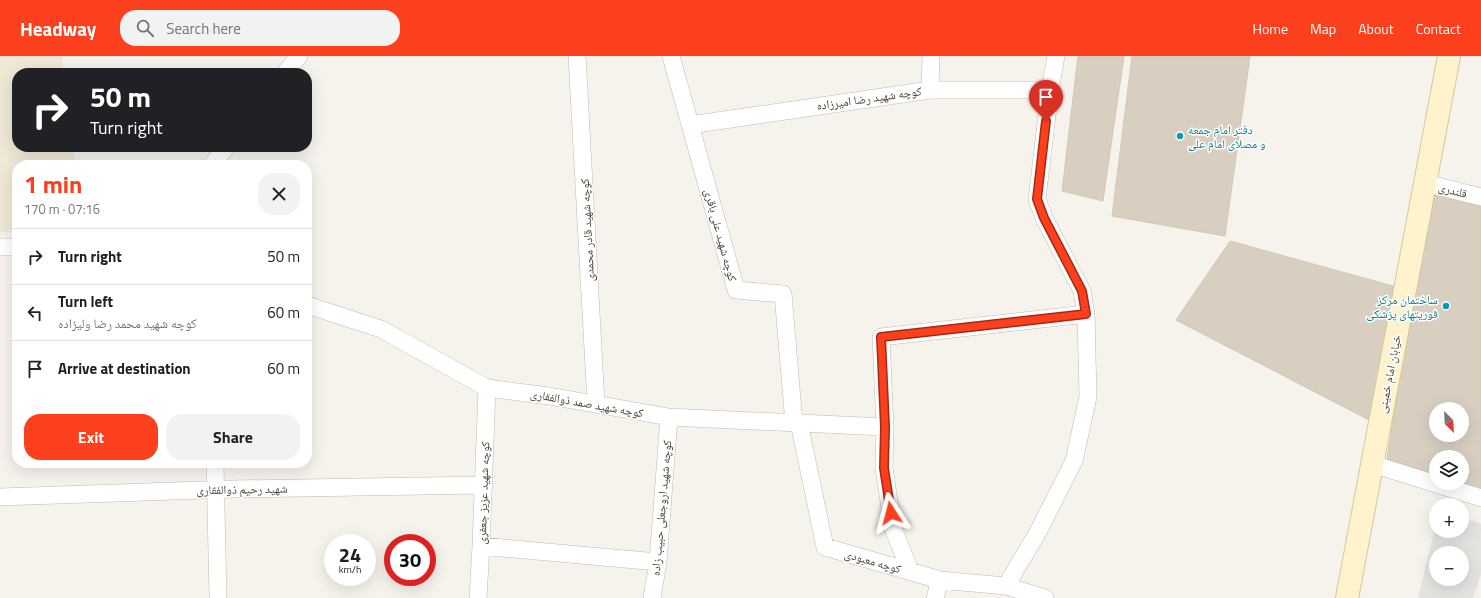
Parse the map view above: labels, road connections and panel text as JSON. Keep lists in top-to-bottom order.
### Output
{
  "streets": {
    "main road": ["خیابان امام خمینی"],
    "street": [
      "کوچه شهید رضا امیرزاده",
      "قلندری",
      "کوچه شهید قادر محمدی",
      "کوچه شهید علی باقری",
      "کوچه شهید صمد ذوالفقاری",
      "شهید رحیم ذوالفقاری",
      "کوچه شهید عزیز جعفری",
      "کوچه شهید اروجعلی حبیب زاده",
      "کوچه معبودی"
    ]
  },
  "crossings": [
    ["کوچه شهید رضا امیرزاده", "کوچه شهید علی باقری"],
    ["قلندری", "خیابان امام خمینی"],
    ["کوچه شهید قادر محمدی", "کوچه شهید صمد ذوالفقاری"],
    ["کوچه شهید علی باقری", "کوچه شهید صمد ذوالفقاری"],
    ["کوچه شهید علی باقری", "کوچه معبودی"],
    ["کوچه شهید صمد ذوالفقاری", "کوچه شهید عزیز جعفری"],
    ["کوچه شهید صمد ذوالفقاری", "کوچه شهید اروجعلی حبیب زاده"],
    ["کوچه شهید صمد ذوالفقاری", "کوچه معبودی"],
    ["شهید رحیم ذوالفقاری", "کوچه شهید عزیز جعفری"]
  ],
  "places": ["دفتر امام جمعه و مصلای امام علی", "ساختمان مرکز فوریتهای پزشکی"],
  "north": "bottom right",
  "page": {
    "header": "Headway",
    "search": "Search here",
    "nav": [
      "Home",
      "Map",
      "About",
      "Contact"
    ],
    "turn": ["50 m", "Turn right"],
    "heading": ["1 min", "170 m · 07:16"],
    "list": [
      {
        "name": "Turn right",
        "value": "50 m"
      },
      {
        "name": "Turn left",
        "note": "کوچه شهید محمد رضا ولیزاده",
        "value": "60 m"
      },
      {
        "name": "Arrive at destination",
        "value": "60 m"
      }
    ],
    "map_buttons": ["+", "−"],
    "buttons": ["Exit", "Share"],
    "speed": "24 km/h",
    "limit": "30"
  }
}
